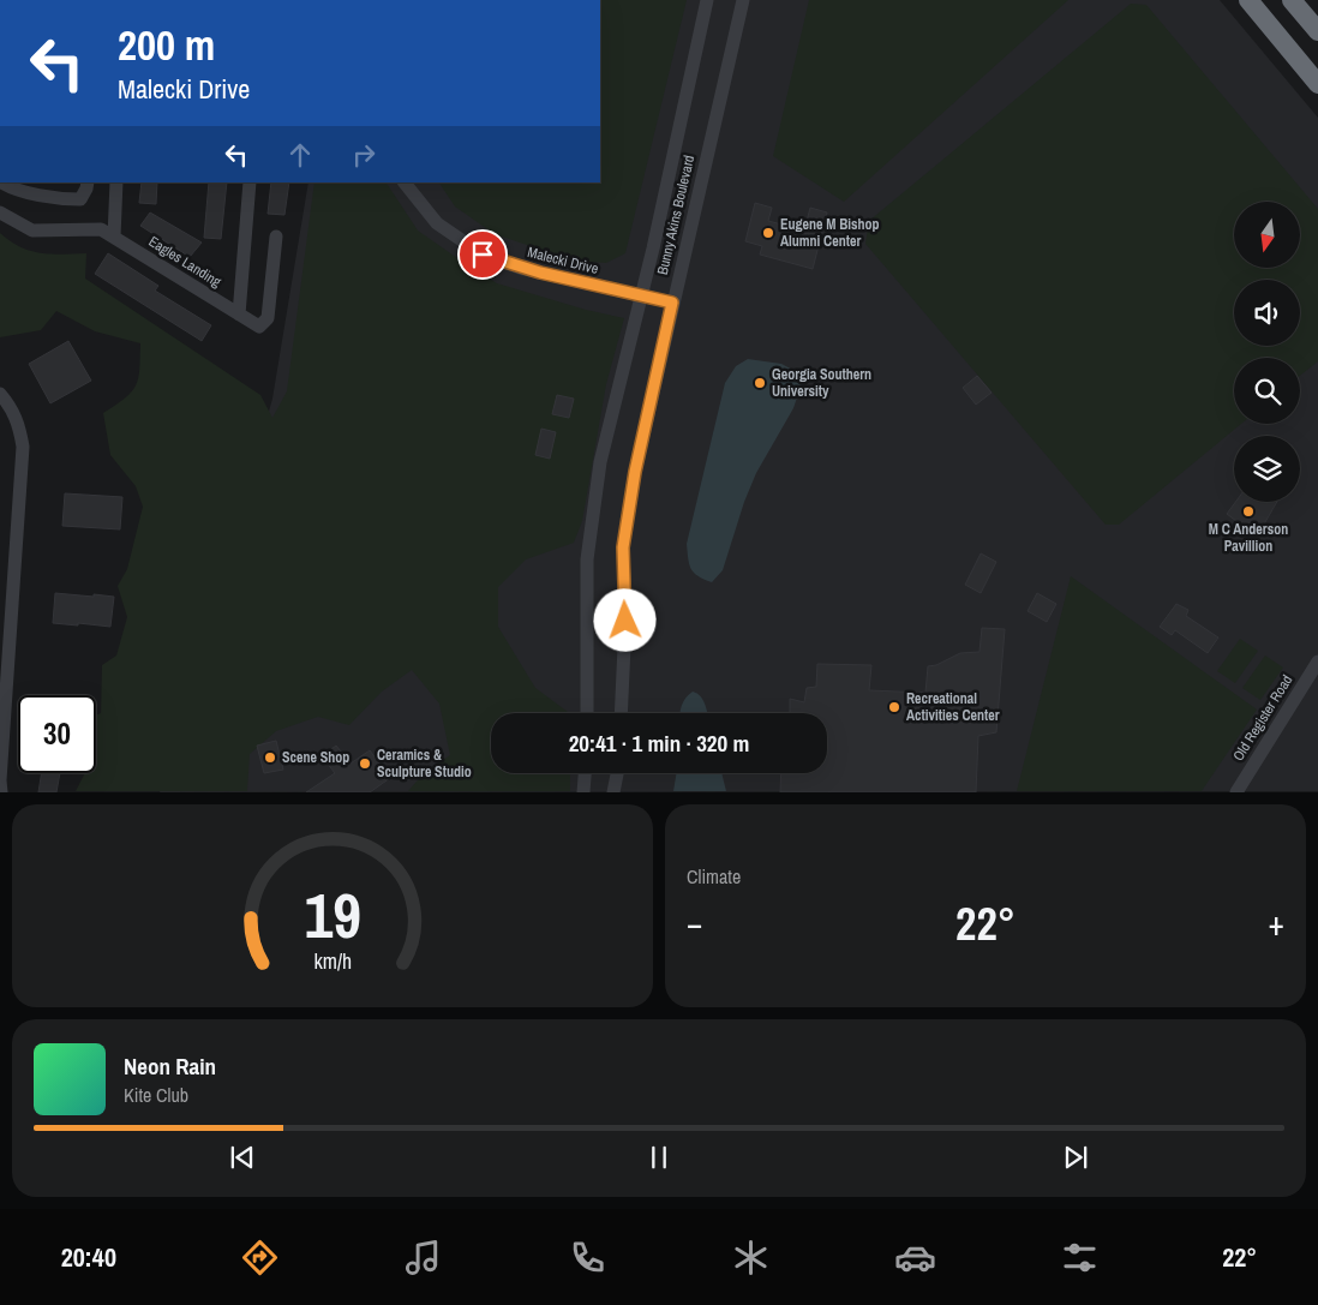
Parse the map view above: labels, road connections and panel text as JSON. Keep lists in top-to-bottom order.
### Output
{
  "streets": {
    "street": [
      "Bunny Akins Boulevard",
      "Malecki Drive",
      "Eagles Landing",
      "Old Register Road"
    ]
  },
  "crossings": [
    ["Bunny Akins Boulevard", "Malecki Drive"]
  ],
  "places": [
    "Eugene M Bishop Alumni Center",
    "Georgia Southern University",
    "M C Anderson Pavillion",
    "Recreational Activities Center",
    "Scene Shop",
    "Ceramics & Sculpture Studio"
  ],
  "north": "bottom",
  "page": {
    "turn": ["200 m", "Malecki Drive"],
    "limit": "30",
    "trip": "20:41 · 1 min · 320 m",
    "tile": "Climate",
    "heat": ["−", "22°", "+"],
    "song": ["Neon Rain", "Kite Club"],
    "tabs": ["20:40", "22°"],
    "gauge": ["19", "km/h"]
  }
}
